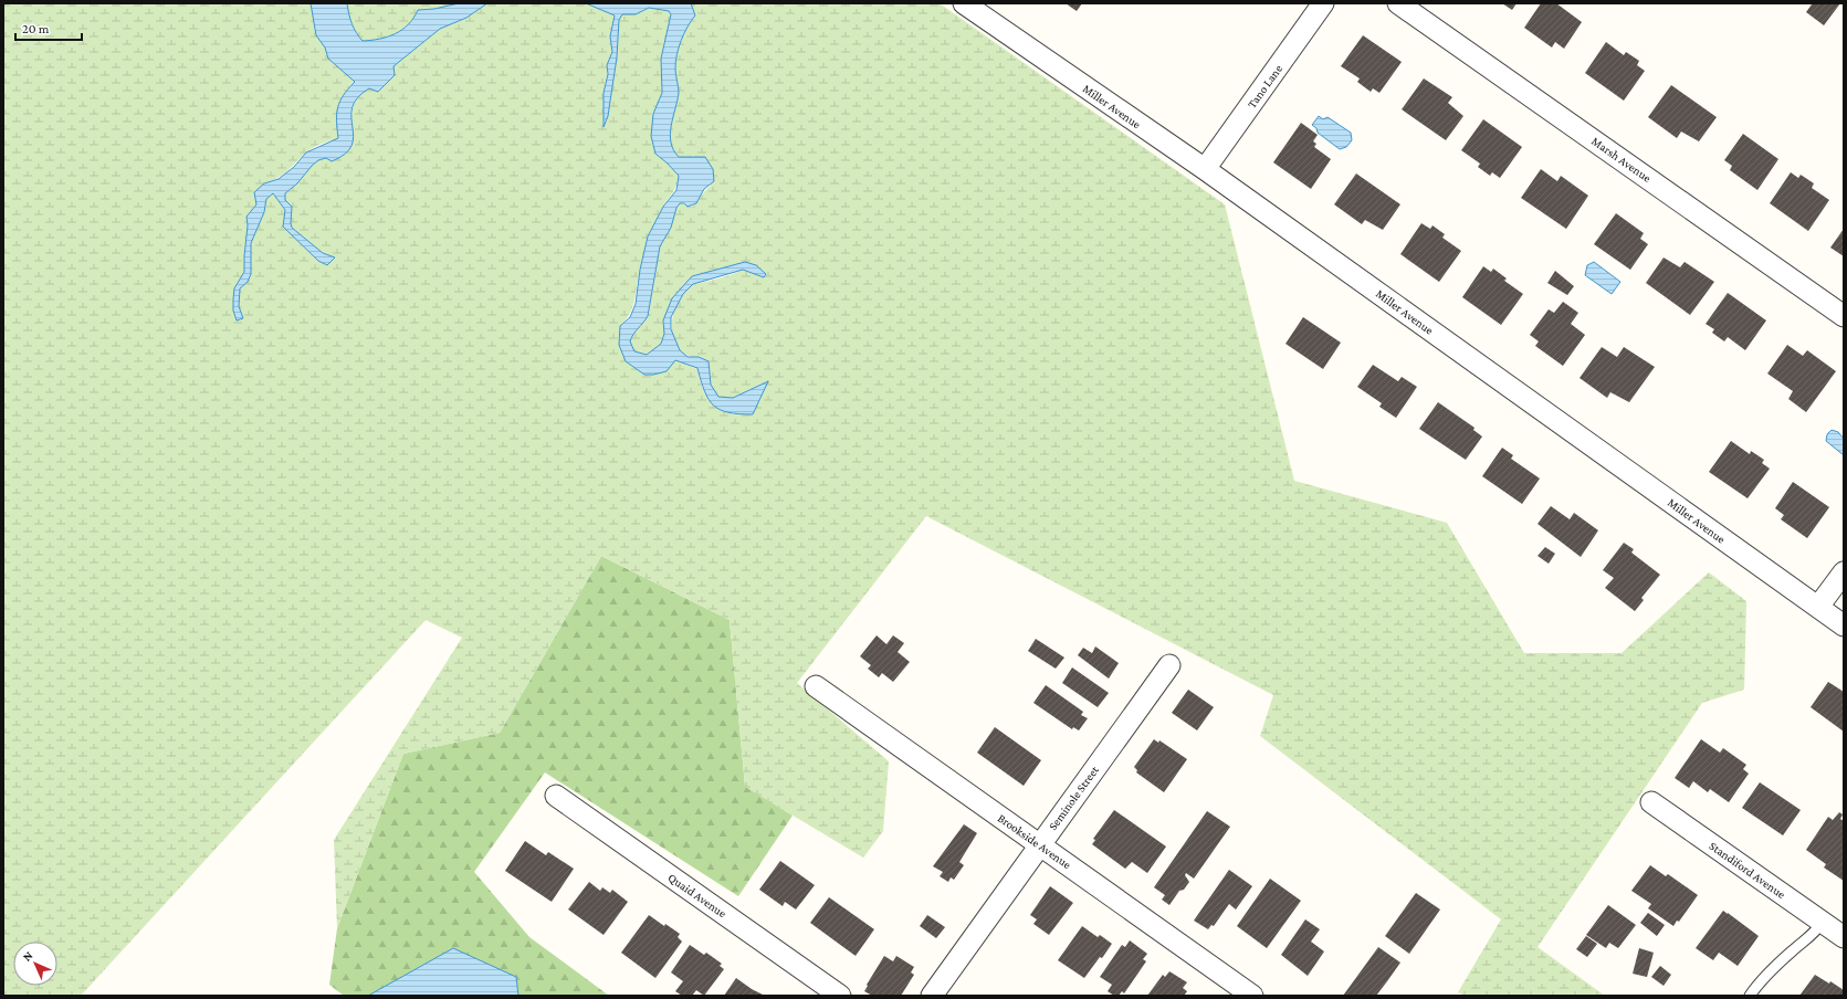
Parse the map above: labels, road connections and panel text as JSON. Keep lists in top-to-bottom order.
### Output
{
  "streets": {
    "street": [
      "Tano Lane",
      "Miller Avenue",
      "Marsh Avenue",
      "Seminole Street",
      "Brookside Avenue",
      "Standiford Avenue",
      "Quaid Avenue"
    ]
  },
  "crossings": [
    ["Tano Lane", "Miller Avenue"],
    ["Seminole Street", "Brookside Avenue"]
  ],
  "scale_bar": "20 m",
  "north": "top left"
}
